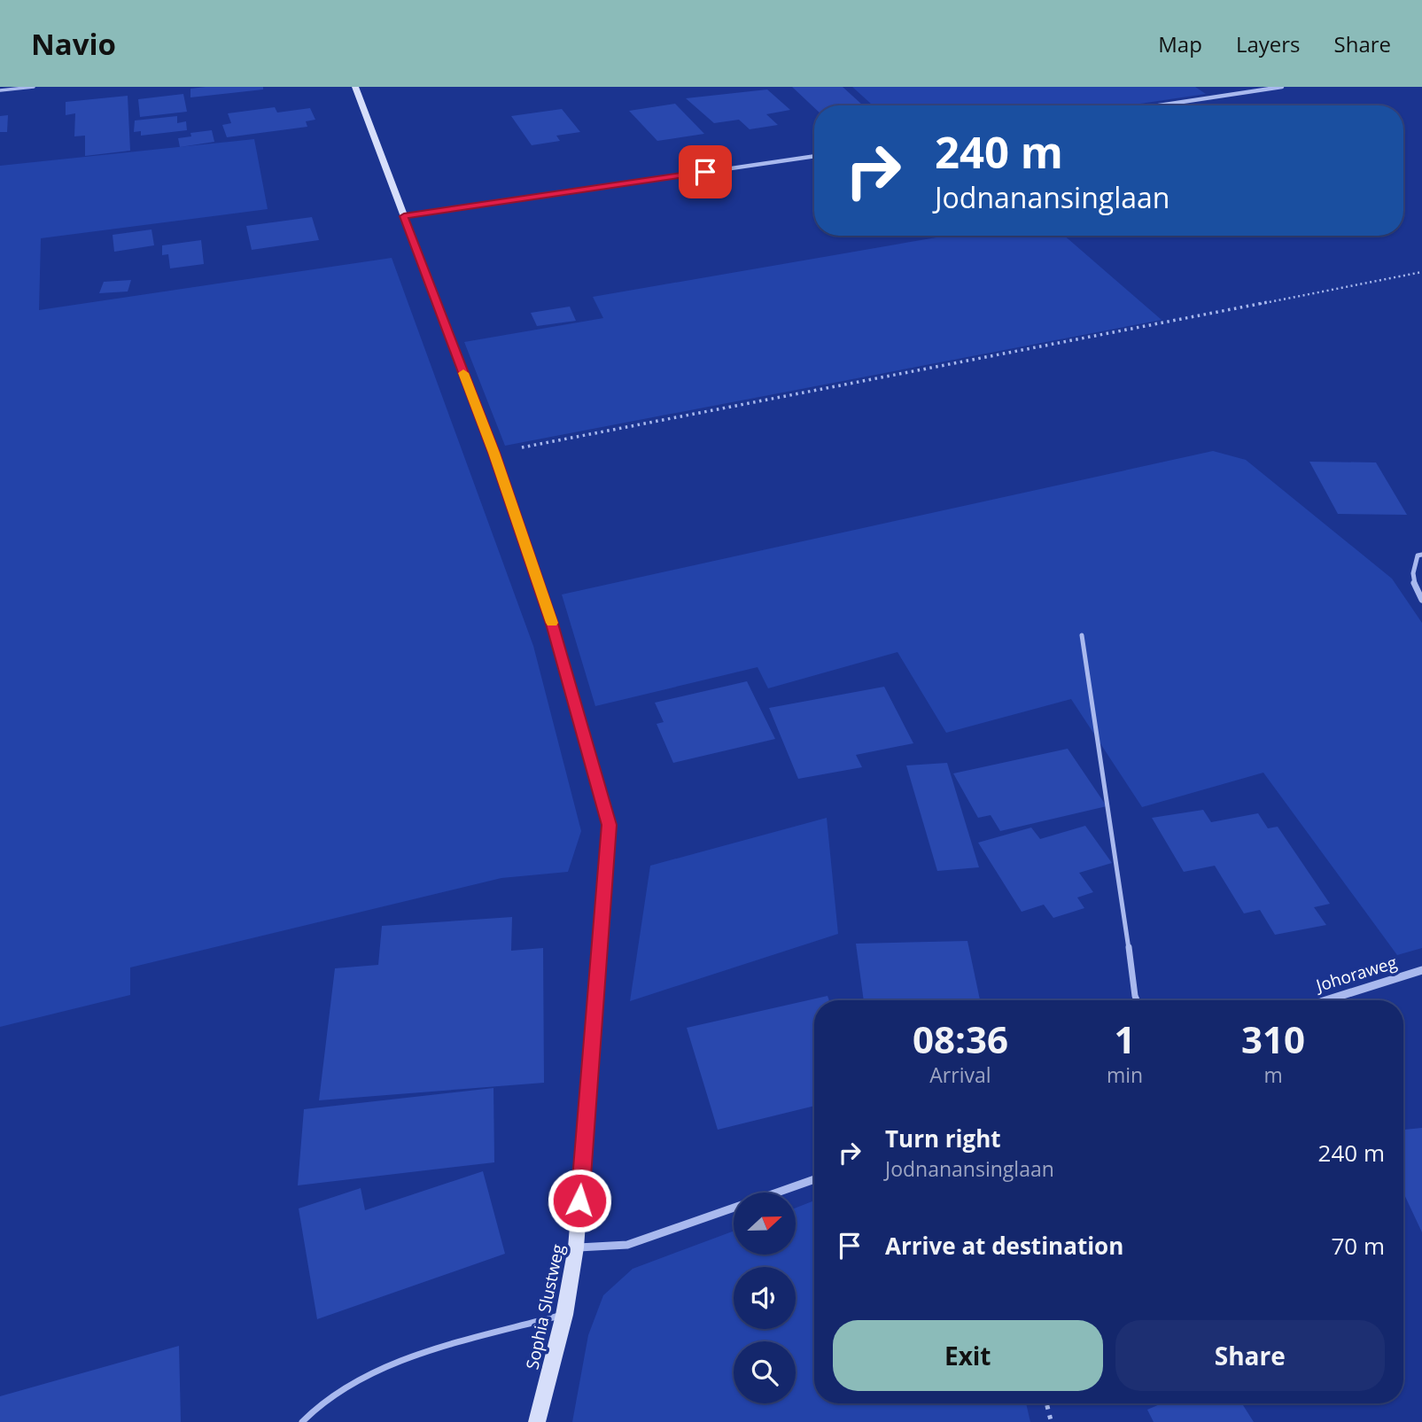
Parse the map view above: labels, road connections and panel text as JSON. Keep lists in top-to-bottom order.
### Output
{
  "streets": {
    "street": ["Johoraweg", "Sophia Slustweg"]
  },
  "north": "right",
  "page": {
    "header": "Navio",
    "nav": ["Map", "Layers", "Share"],
    "turn": ["240 m", "Jodnanansinglaan"],
    "eta": [
      "08:36",
      "Arrival",
      "1",
      "min",
      "310",
      "m"
    ],
    "list": [
      {
        "name": "Turn right",
        "note": "Jodnanansinglaan",
        "value": "240 m"
      },
      {
        "name": "Arrive at destination",
        "value": "70 m"
      }
    ],
    "buttons": ["Exit", "Share"]
  }
}
